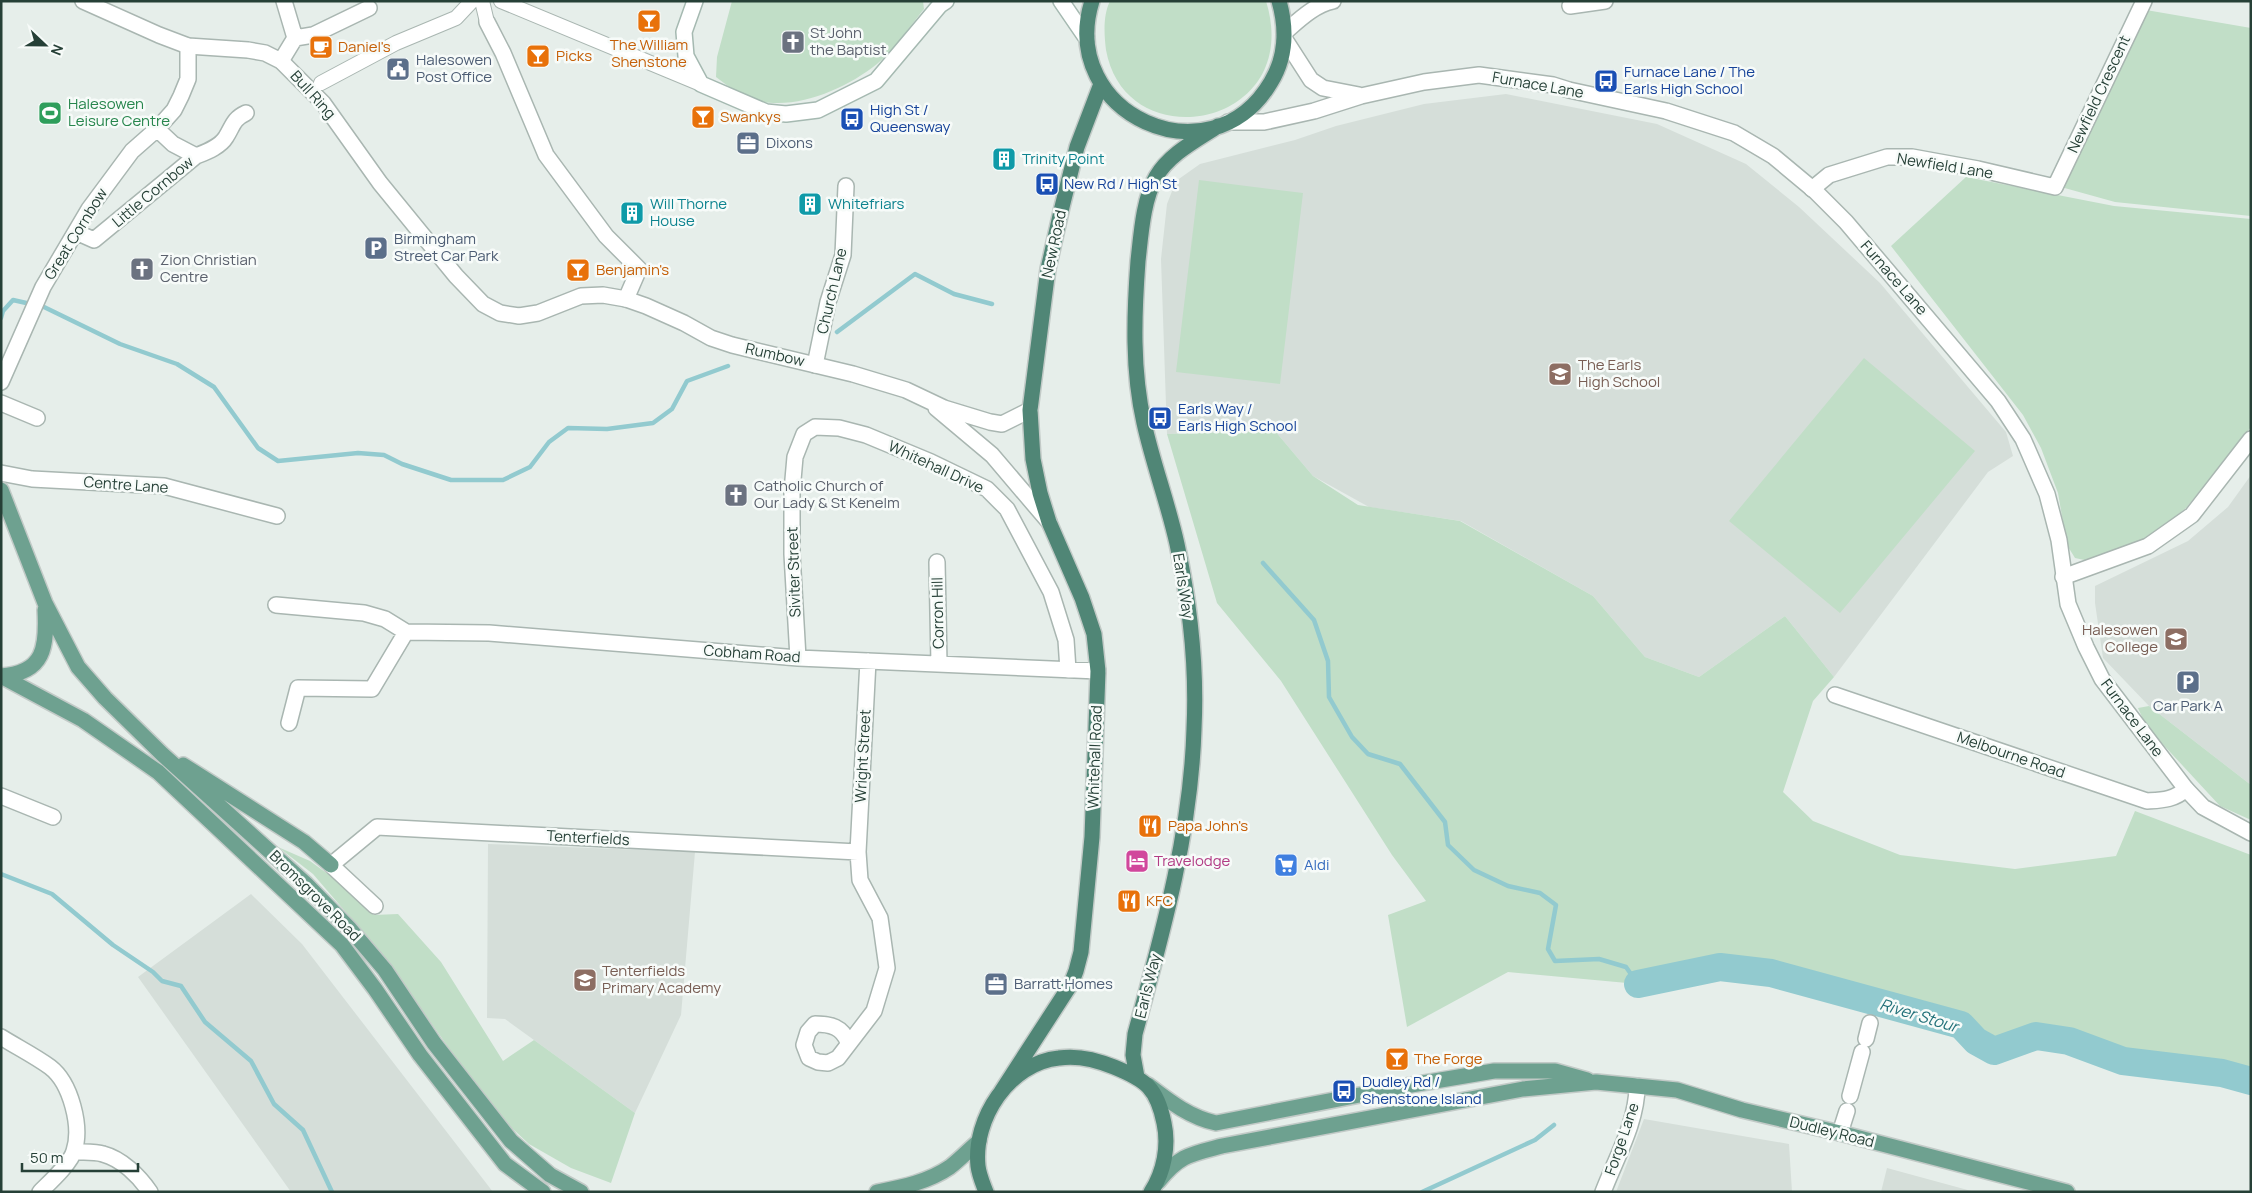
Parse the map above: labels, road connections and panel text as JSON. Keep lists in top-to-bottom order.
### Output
{
  "streets": {
    "highway": ["New Road", "Earls Way", "Whitehall Road"],
    "main road": ["Bromsgrove Road", "Dudley Road"],
    "street": [
      "Furnace Lane",
      "Newfield Crescent",
      "Bull Ring",
      "Newfield Lane",
      "Little Cornbow",
      "Great Cornbow",
      "Church Lane",
      "Rumbow",
      "Whitehall Drive",
      "Centre Lane",
      "Siviter Street",
      "Corron Hill",
      "Cobham Road",
      "Melbourne Road",
      "Wright Street",
      "Tenterfields",
      "Forge Lane"
    ]
  },
  "crossings": [
    ["Furnace Lane", "Newfield Lane"],
    ["Furnace Lane", "Earls Way"],
    ["Furnace Lane", "Melbourne Road"],
    ["Newfield Crescent", "Newfield Lane"],
    ["Bull Ring", "Great Cornbow"],
    ["Bull Ring", "Rumbow"],
    ["Little Cornbow", "Great Cornbow"],
    ["New Road", "Rumbow"],
    ["New Road", "Whitehall Road"],
    ["Church Lane", "Rumbow"],
    ["Rumbow", "Whitehall Road"],
    ["Whitehall Drive", "Siviter Street"],
    ["Whitehall Drive", "Cobham Road"],
    ["Siviter Street", "Cobham Road"],
    ["Corron Hill", "Cobham Road"],
    ["Cobham Road", "Wright Street"],
    ["Cobham Road", "Whitehall Road"],
    ["Wright Street", "Tenterfields"],
    ["Dudley Road", "Forge Lane"]
  ],
  "water": ["River Stour"],
  "places": {
    "bar": [
      "The William Shenstone",
      "Picks",
      "Swankys",
      "Benjamin's",
      "The Forge"
    ],
    "church": ["St John the Baptist", "Zion Christian Centre", "Catholic Church of Our Lady & St Kenelm"],
    "cafe": ["Daniel's"],
    "public building": ["Halesowen Post Office"],
    "bus stop": [
      "Furnace Lane / The Earls High School",
      "High St / Queensway",
      "New Rd / High St",
      "Earls Way / Earls High School",
      "Dudley Rd / Shenstone Island"
    ],
    "sports": ["Halesowen Leisure Centre"],
    "office": ["Dixons", "Barratt Homes"],
    "building": ["Trinity Point", "Whitefriars", "Will Thorne House"],
    "parking": ["Birmingham Street Car Park", "Car Park A"],
    "school or university": ["The Earls High School", "Halesowen College", "Tenterfields Primary Academy"],
    "restaurant": ["Papa John's", "KFC"],
    "hotel": ["Travelodge"],
    "supermarket": ["Aldi"]
  },
  "scale_bar": "50 m",
  "north": "right"
}
